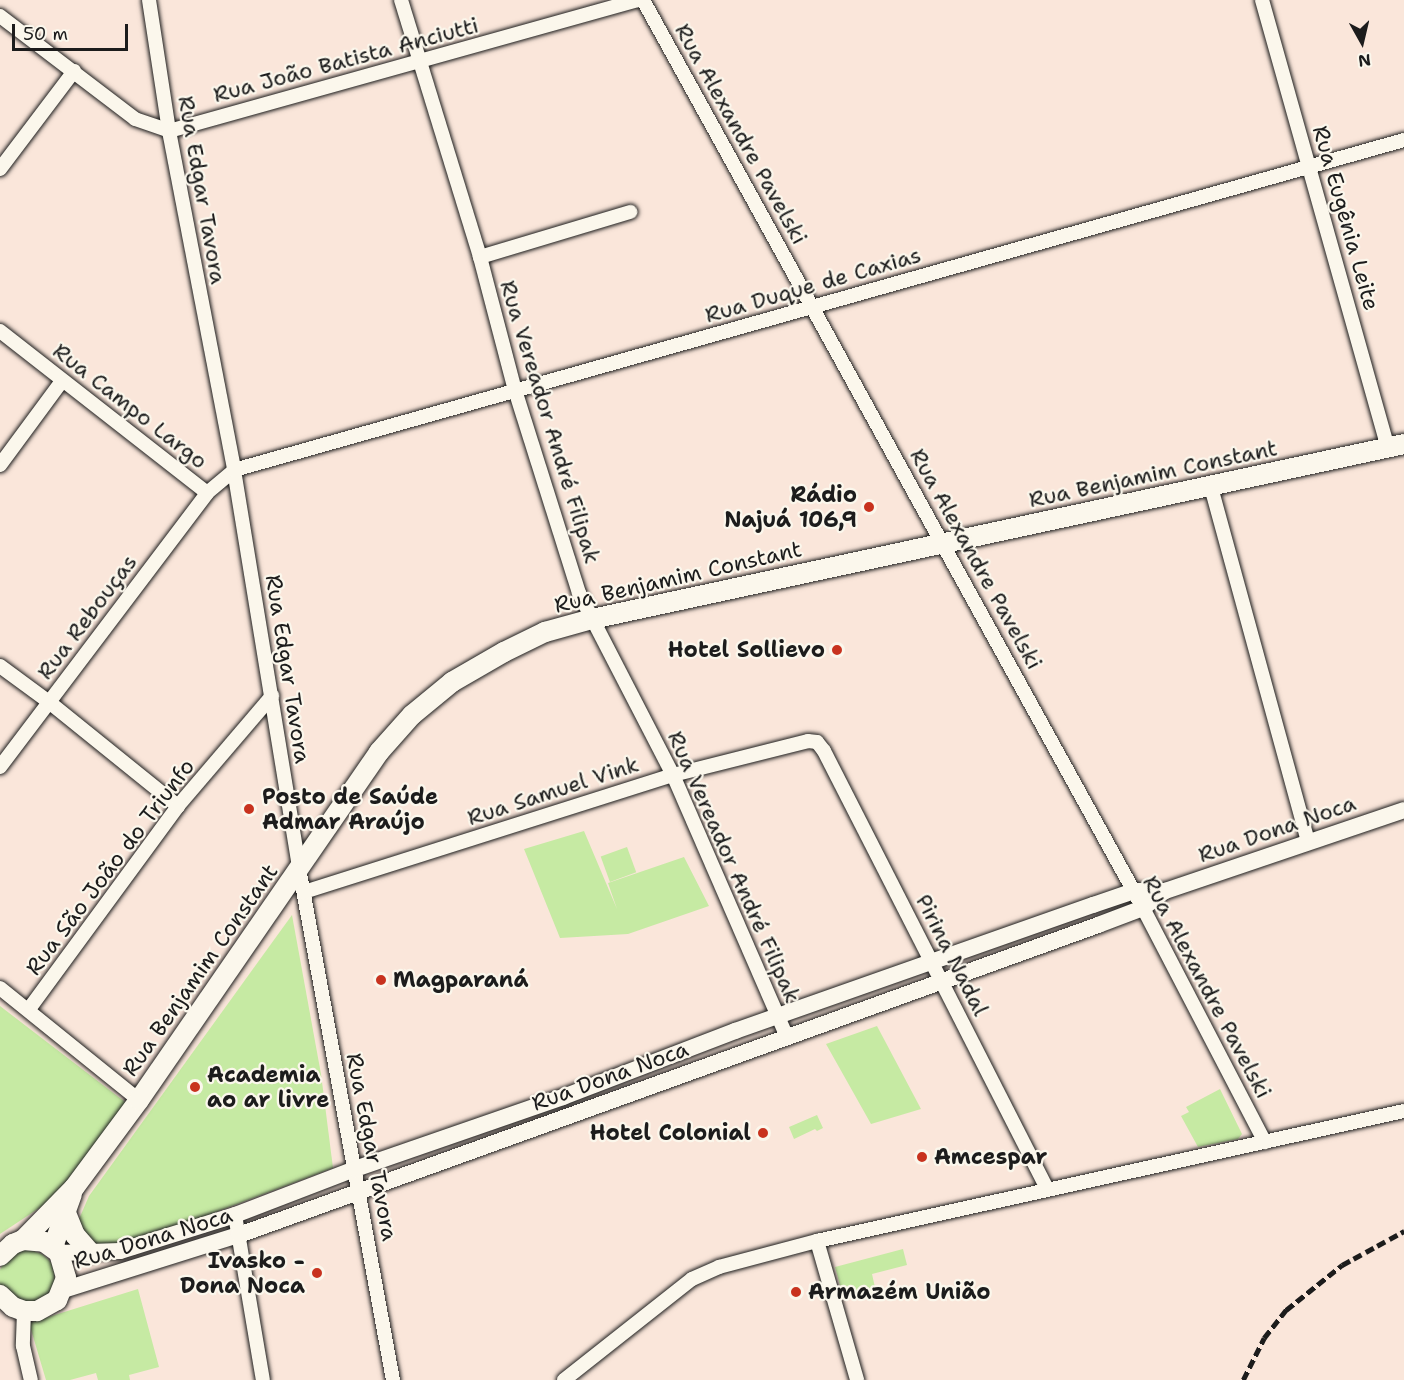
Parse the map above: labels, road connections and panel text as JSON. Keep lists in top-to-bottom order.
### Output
{
  "streets": {
    "main road": ["Rua Benjamim Constant"],
    "street": [
      "Rua João Batista Anciutti",
      "Rua Alexandre Pavelski",
      "Rua Edgar Tavora",
      "Rua Eugênia Leite",
      "Rua Duque de Caxias",
      "Rua Campo Largo",
      "Rua Vereador André Filipak",
      "Rua Rebouças",
      "Rua Samuel Vink",
      "Rua Dona Noca",
      "Rua São João do Triunfo",
      "Pirina Nadal"
    ]
  },
  "crossings": [
    ["Rua João Batista Anciutti", "Rua Edgar Tavora"],
    ["Rua João Batista Anciutti", "Rua Vereador André Filipak"],
    ["Rua Alexandre Pavelski", "Rua Duque de Caxias"],
    ["Rua Alexandre Pavelski", "Rua Benjamim Constant"],
    ["Rua Alexandre Pavelski", "Rua Dona Noca"],
    ["Rua Edgar Tavora", "Rua Duque de Caxias"],
    ["Rua Edgar Tavora", "Rua Campo Largo"],
    ["Rua Edgar Tavora", "Rua Benjamim Constant"],
    ["Rua Edgar Tavora", "Rua Samuel Vink"],
    ["Rua Edgar Tavora", "Rua Dona Noca"],
    ["Rua Edgar Tavora", "Rua São João do Triunfo"],
    ["Rua Eugênia Leite", "Rua Duque de Caxias"],
    ["Rua Eugênia Leite", "Rua Benjamim Constant"],
    ["Rua Duque de Caxias", "Rua Campo Largo"],
    ["Rua Duque de Caxias", "Rua Vereador André Filipak"],
    ["Rua Campo Largo", "Rua Rebouças"],
    ["Rua Vereador André Filipak", "Rua Benjamim Constant"],
    ["Rua Vereador André Filipak", "Rua Samuel Vink"],
    ["Rua Vereador André Filipak", "Rua Dona Noca"],
    ["Rua Benjamim Constant", "Rua Dona Noca"],
    ["Rua Samuel Vink", "Pirina Nadal"],
    ["Rua Dona Noca", "Pirina Nadal"]
  ],
  "places": [
    "Rádio Najuá 106,9",
    "Hotel Sollievo",
    "Posto de Saúde Admar Araújo",
    "Magparaná",
    "Academia ao ar livre",
    "Hotel Colonial",
    "Amcespar",
    "Ivasko - Dona Noca",
    "Armazém União"
  ],
  "scale_bar": "50 m",
  "north": "bottom"
}
